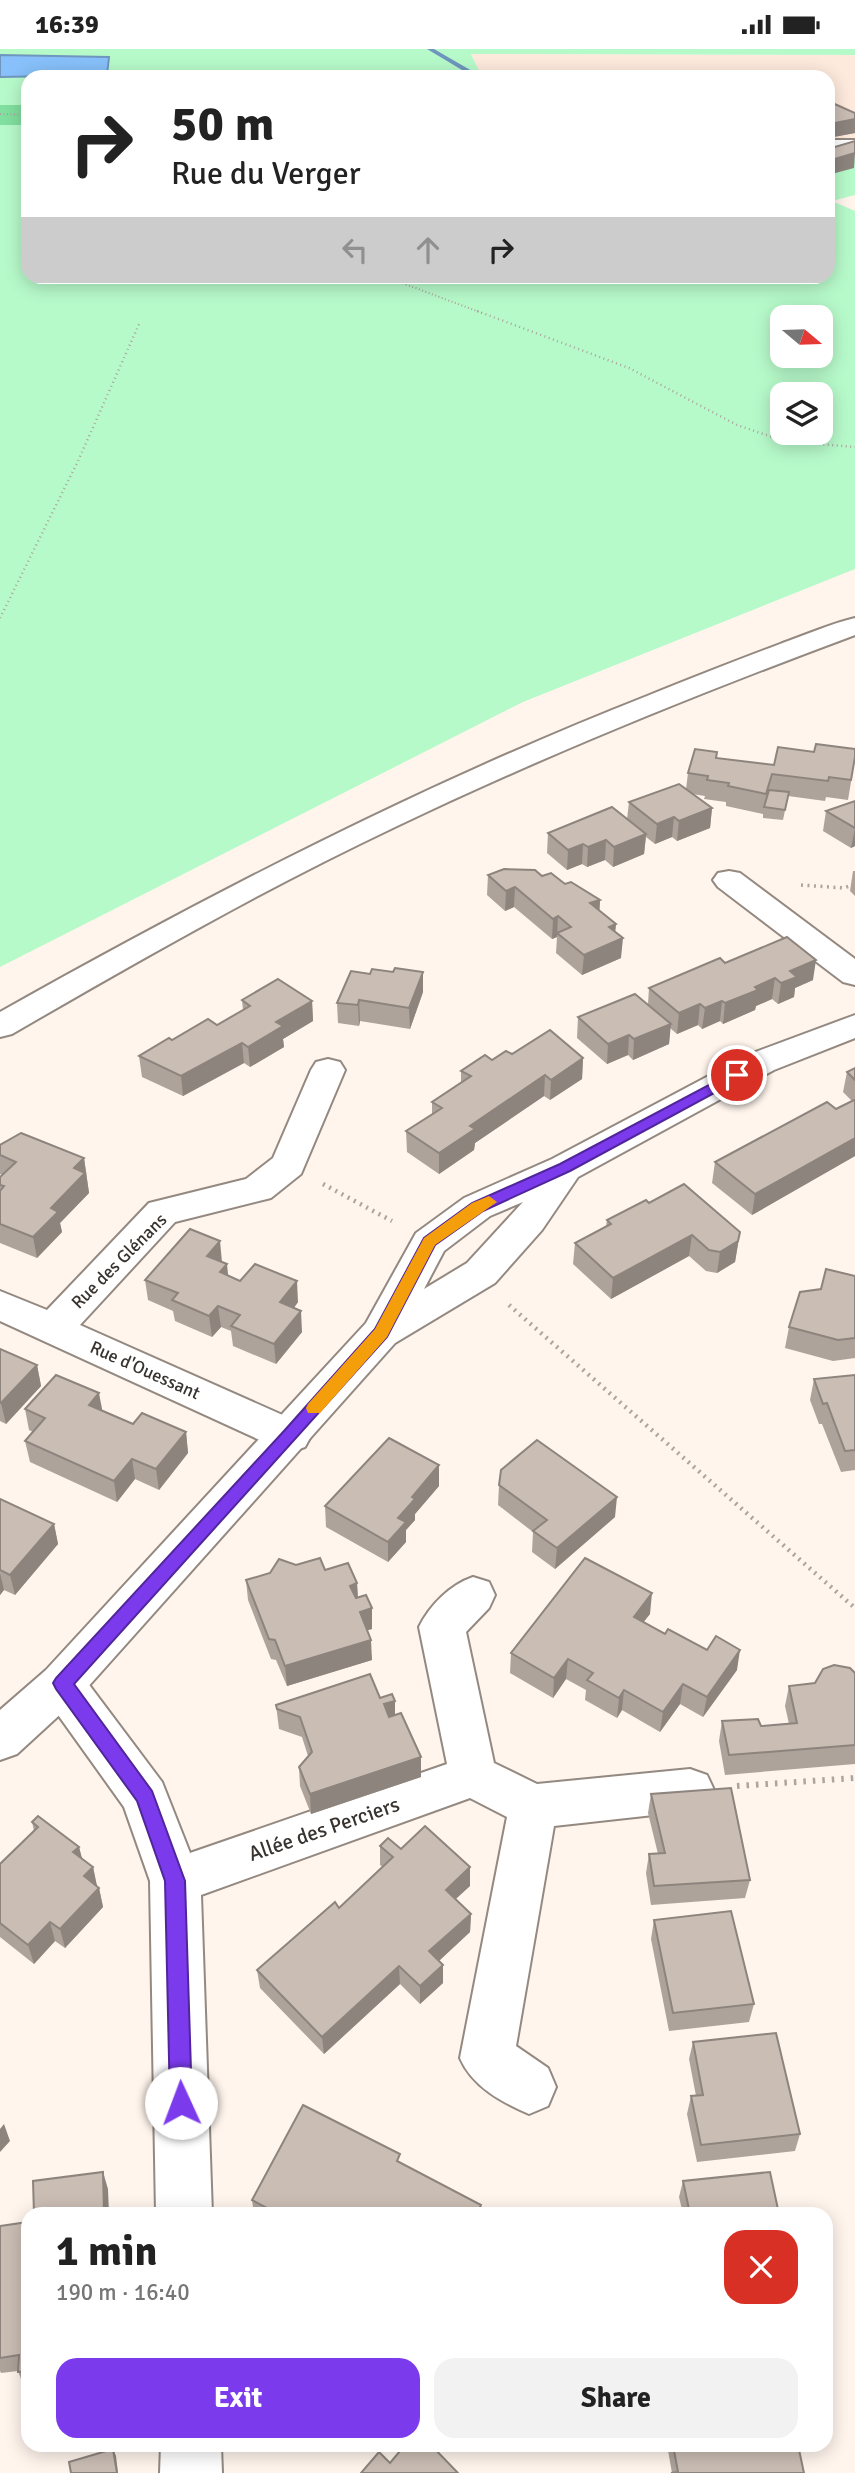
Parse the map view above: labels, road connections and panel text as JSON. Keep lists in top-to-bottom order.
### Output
{
  "streets": {
    "street": ["Rue des Glénans", "Rue d'Ouessant", "Allée des Perciers"]
  },
  "crossings": [
    ["Rue des Glénans", "Rue d'Ouessant"]
  ],
  "north": "right",
  "page": {
    "status": "16:39",
    "turn": ["50 m", "Rue du Verger"],
    "heading": ["1 min", "190 m · 16:40"],
    "buttons": ["Exit", "Share"]
  }
}
